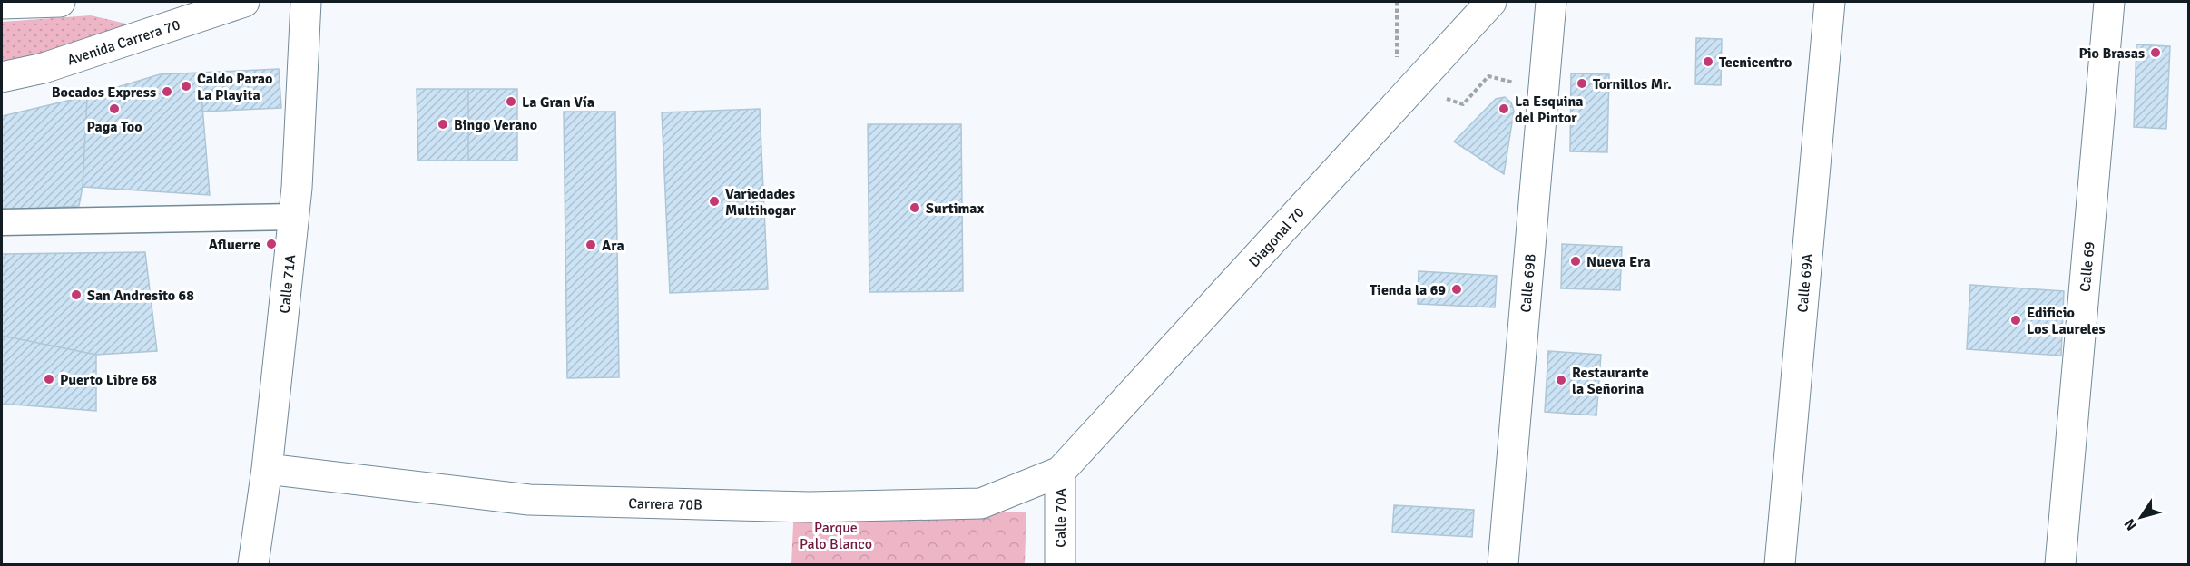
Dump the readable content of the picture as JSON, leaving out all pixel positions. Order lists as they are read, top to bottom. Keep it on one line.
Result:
{"streets":{"street":["Avenida Carrera 70","Diagonal 70","Calle 69","Calle 69B","Calle 69A","Calle 71A","Carrera 70B","Calle 70A"]},"crossings":[["Diagonal 70","Carrera 70B"],["Diagonal 70","Calle 70A"],["Calle 71A","Carrera 70B"],["Carrera 70B","Calle 70A"]],"parks":["Parque Palo Blanco"],"places":["Pio Brasas","Tecnicentro","Tornillos Mr.","Caldo Parao La Playita","Bocados Express","La Gran Vía","Paga Too","La Esquina del Pintor","Bingo Verano","Variedades Multihogar","Surtimax","Afluerre","Ara","Nueva Era","Tienda la 69","San Andresito 68","Edificio Los Laureles","Puerto Libre 68","Restaurante la Señorina"],"north":"bottom left"}
